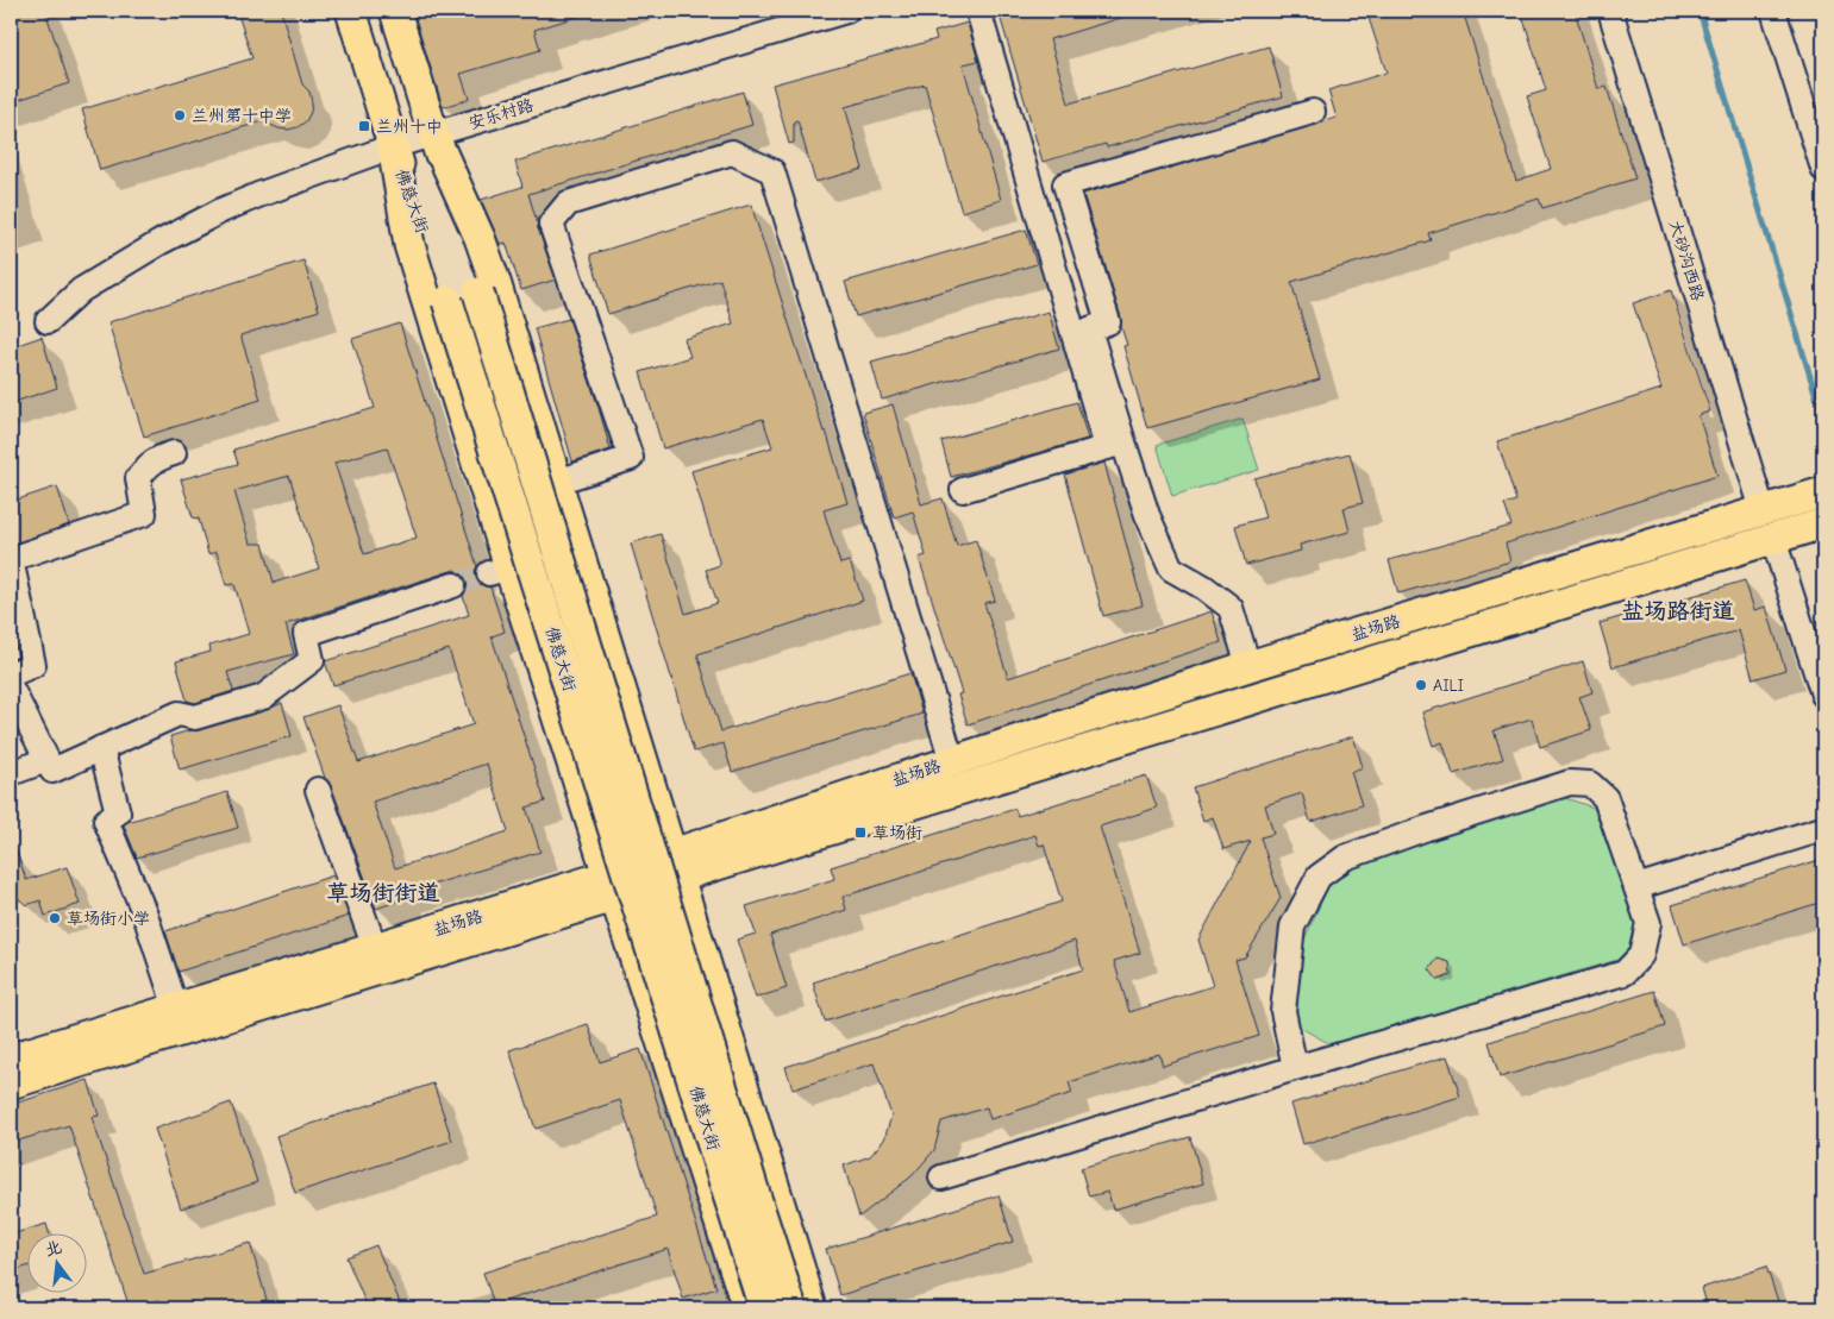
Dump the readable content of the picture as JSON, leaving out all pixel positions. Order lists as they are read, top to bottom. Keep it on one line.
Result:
{"streets":{"main road":["佛慈大街","盐场路"],"street":["安乐村路","大砂沟西路"]},"crossings":[["安乐村路","佛慈大街"],["大砂沟西路","盐场路"]],"districts":["盐场路街道","草场街街道"],"places":{"other":["兰州第十中学","AILI","草场街小学"],"transit":["兰州十中","草场街"]},"north":"top"}
